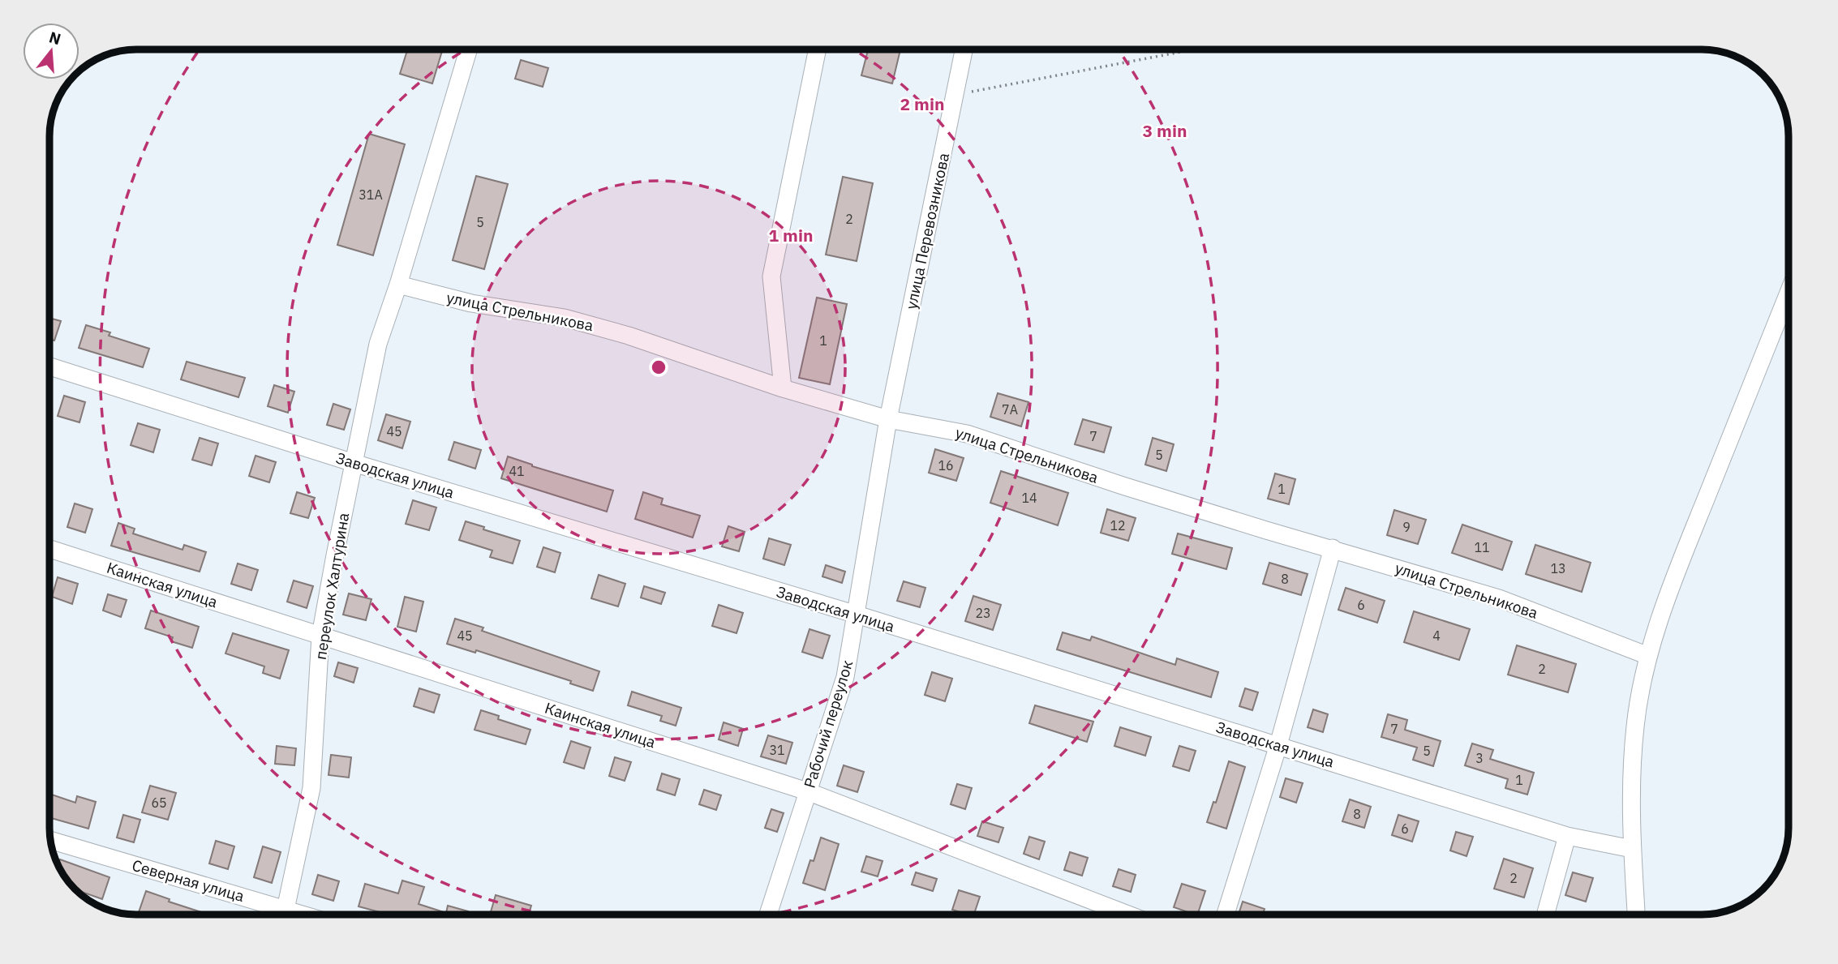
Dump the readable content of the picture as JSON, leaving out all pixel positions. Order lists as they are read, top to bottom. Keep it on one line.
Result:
{"streets":{"street":["улица Перевозникова","улица Стрельникова","Заводская улица","Каинская улица","переулок Халтурина","Рабочий переулок","Северная улица"]},"crossings":[["улица Перевозникова","улица Стрельникова"],["улица Перевозникова","Рабочий переулок"],["улица Стрельникова","переулок Халтурина"],["улица Стрельникова","Рабочий переулок"],["Заводская улица","переулок Халтурина"],["Заводская улица","Рабочий переулок"],["Каинская улица","переулок Халтурина"],["Каинская улица","Рабочий переулок"]],"house_numbers":["31А","2","5","1","7А","45","7","5","16","41","1","14","12","9","11","13","8","6","23","45","4","2","7","31","5","3","1","65","8","6","2"],"north":"top","rings":["2 min","3 min","1 min"]}
